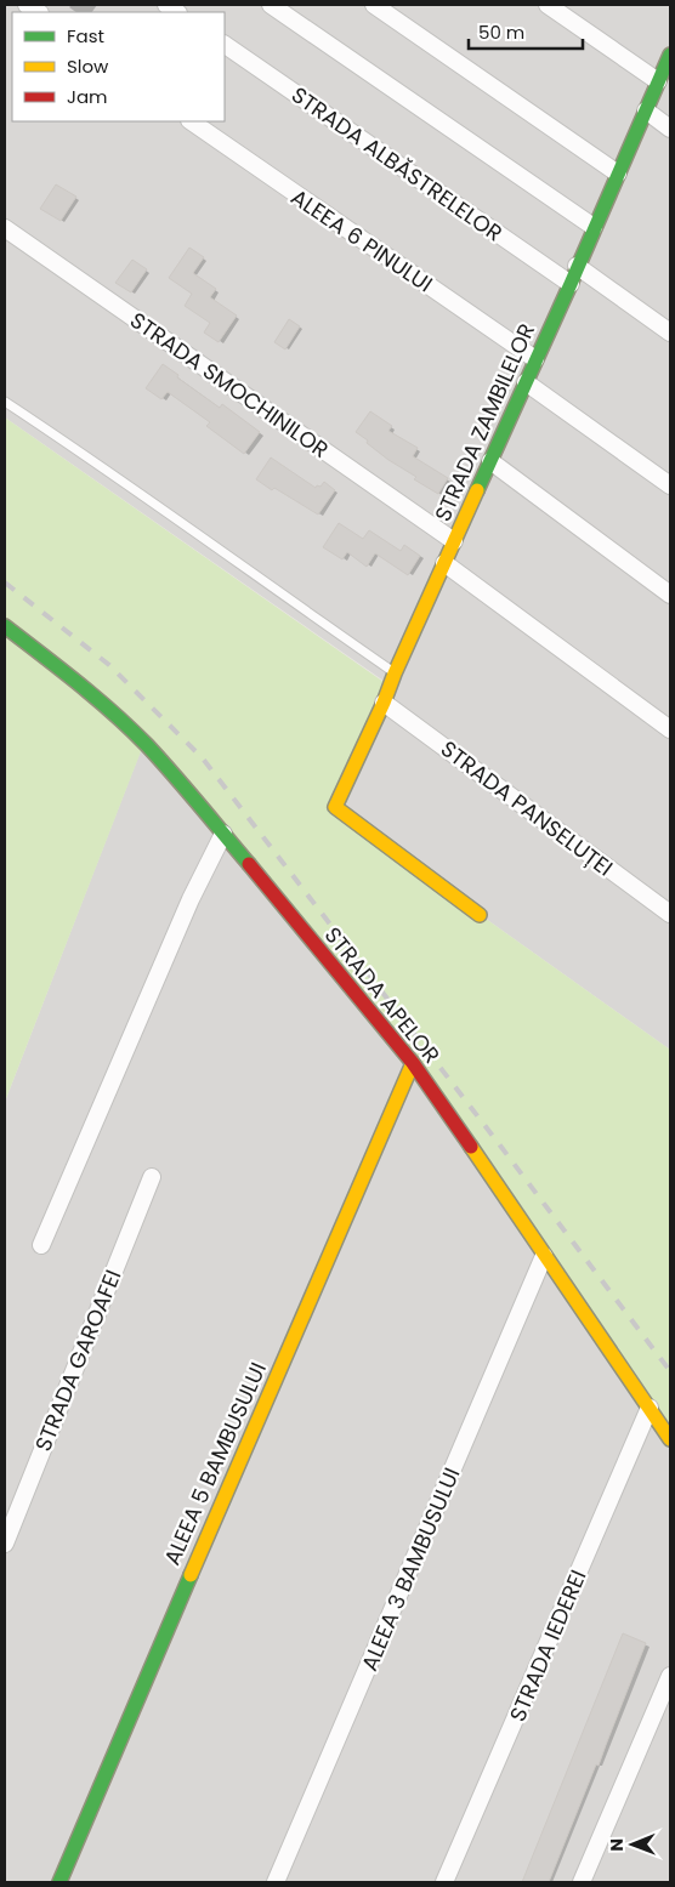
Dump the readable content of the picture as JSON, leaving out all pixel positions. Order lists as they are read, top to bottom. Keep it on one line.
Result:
{"streets":{"street":["STRADA ALBĂSTRELELOR","ALEEA 6 PINULUI","STRADA SMOCHINILOR","STRADA ZAMBILELOR","STRADA PANSELUȚEI","STRADA APELOR","STRADA GAROAFEI","ALEEA 5 BAMBUSULUI","ALEEA 3 BAMBUSULUI","STRADA IEDEREI"]},"crossings":[["STRADA ALBĂSTRELELOR","STRADA ZAMBILELOR"],["ALEEA 6 PINULUI","STRADA ZAMBILELOR"],["STRADA SMOCHINILOR","STRADA ZAMBILELOR"],["STRADA ZAMBILELOR","STRADA PANSELUȚEI"],["STRADA APELOR","ALEEA 5 BAMBUSULUI"],["STRADA APELOR","ALEEA 3 BAMBUSULUI"],["STRADA APELOR","STRADA IEDEREI"]],"legend":["Fast","Slow","Jam"],"scale_bar":"50 m","north":"left"}
